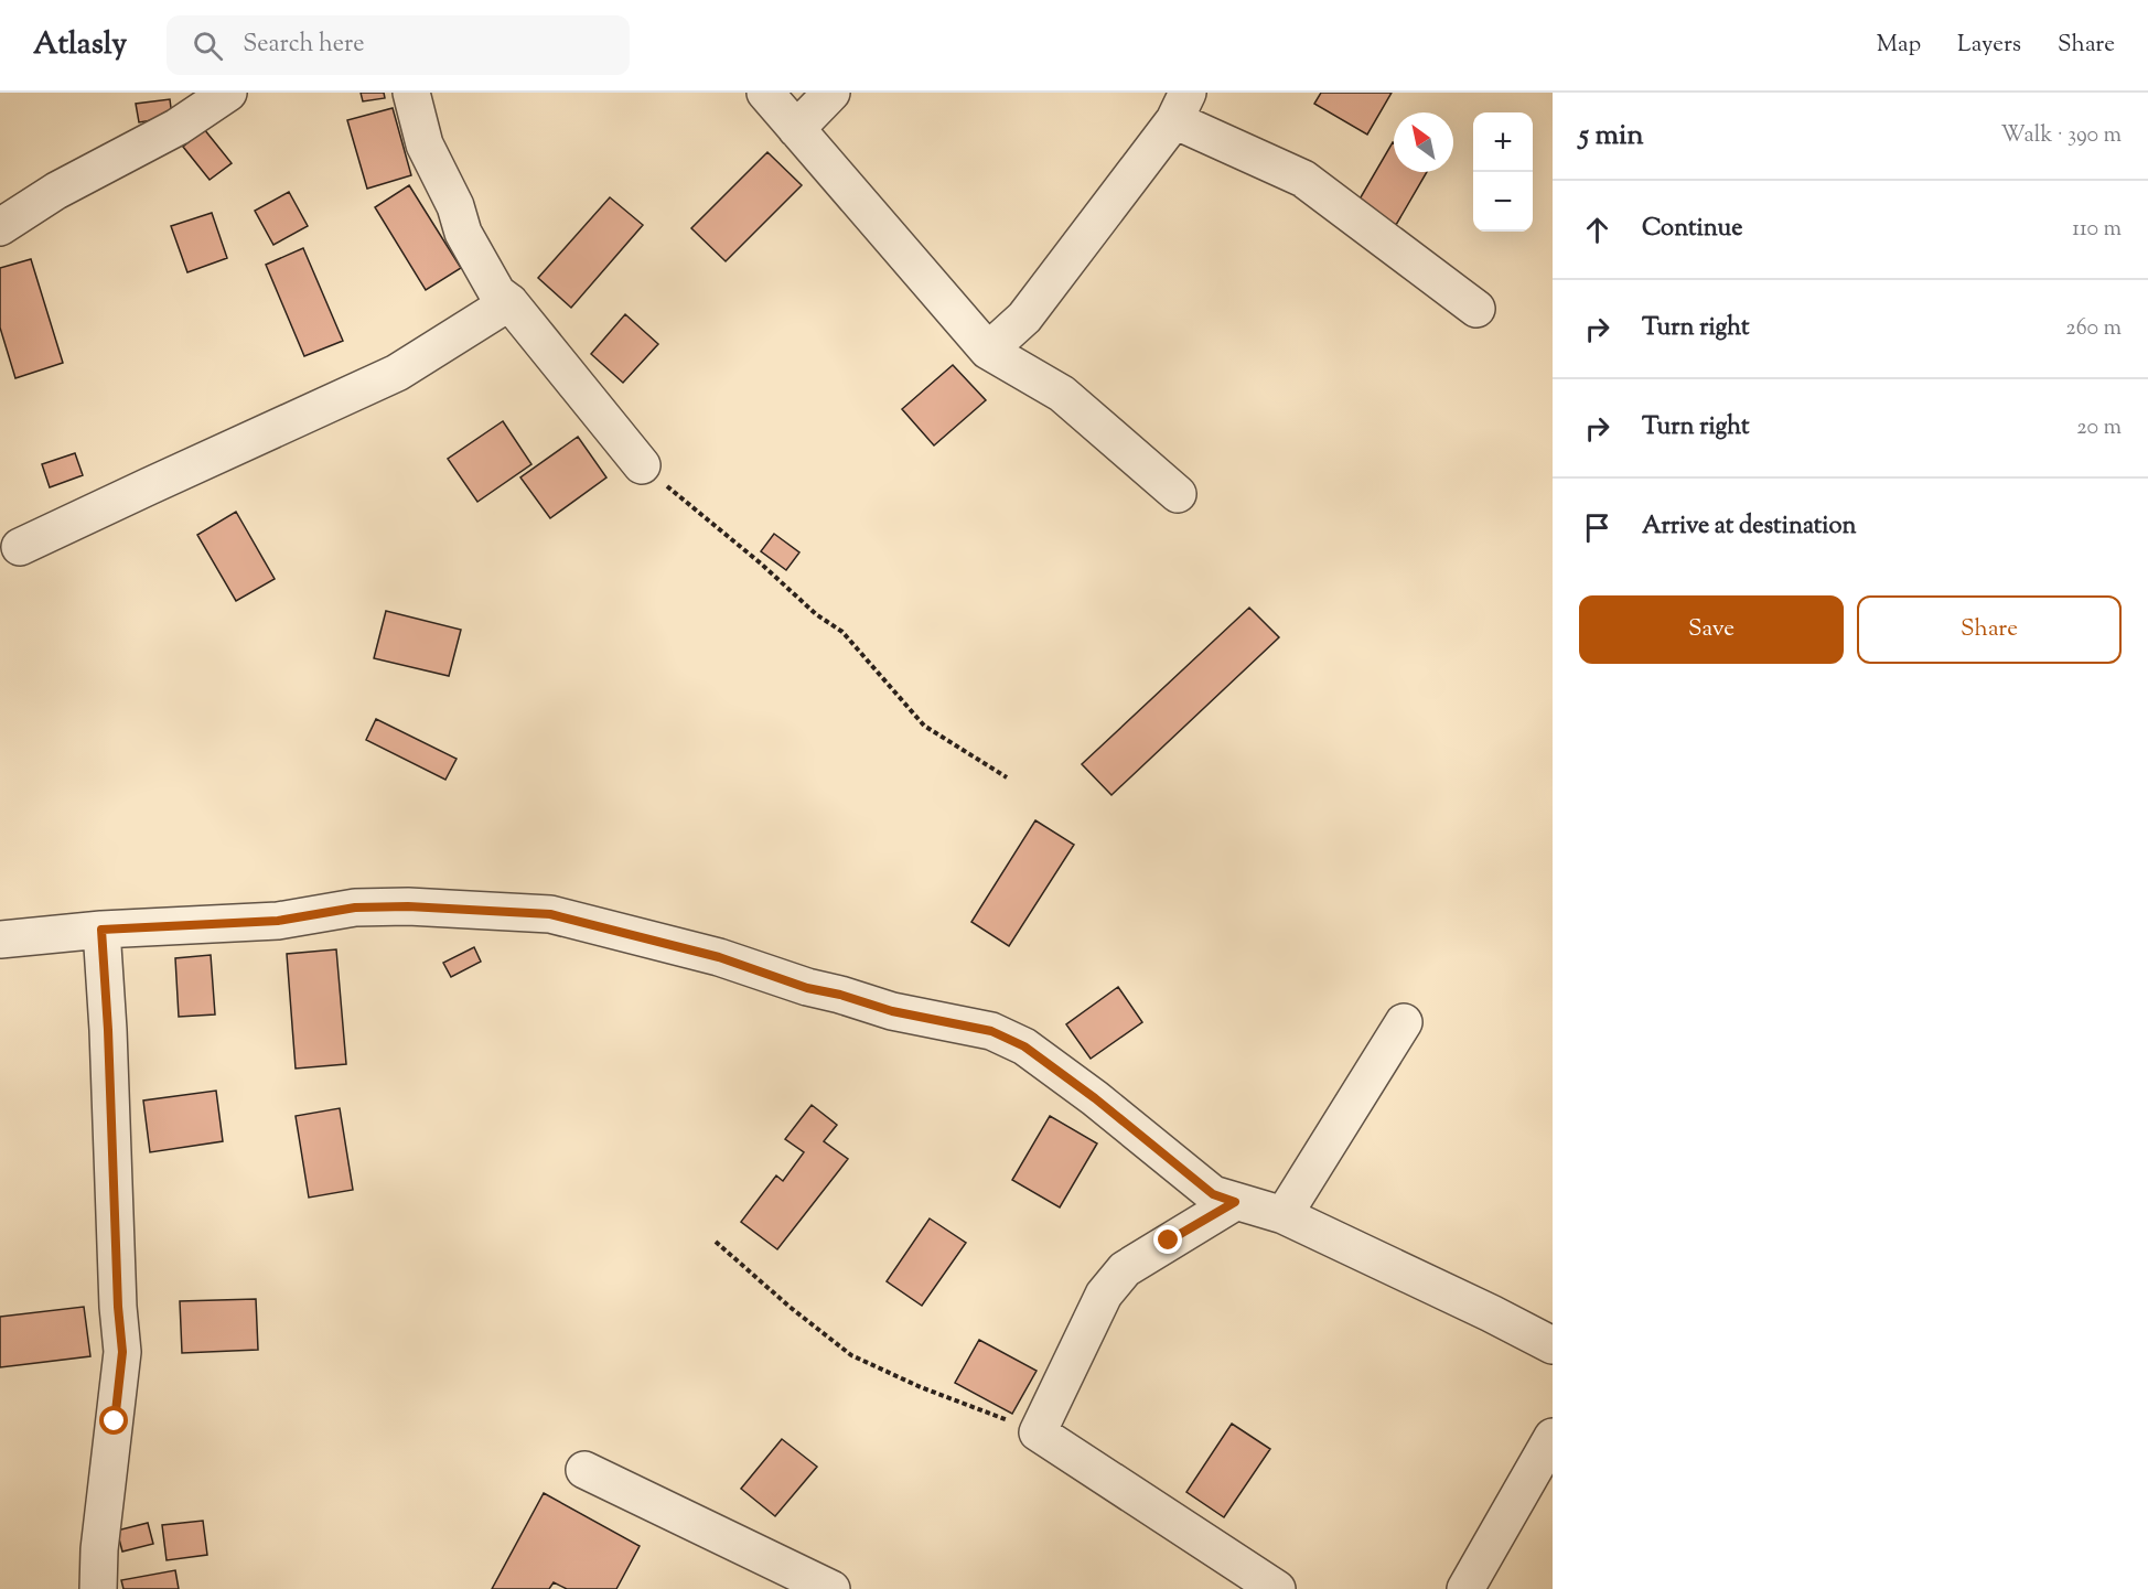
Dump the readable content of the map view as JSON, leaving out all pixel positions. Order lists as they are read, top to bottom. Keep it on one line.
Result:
{"north":"top left","page":{"header":"Atlasly","search":"Search here","nav":["Map","Layers","Share"],"heading":["5 min","Walk · 390 m"],"map_buttons":["+","−"],"list":[["Continue","110 m"],["Turn right","260 m"],["Turn right","20 m"],"Arrive at destination"],"buttons":["Save","Share"]}}
